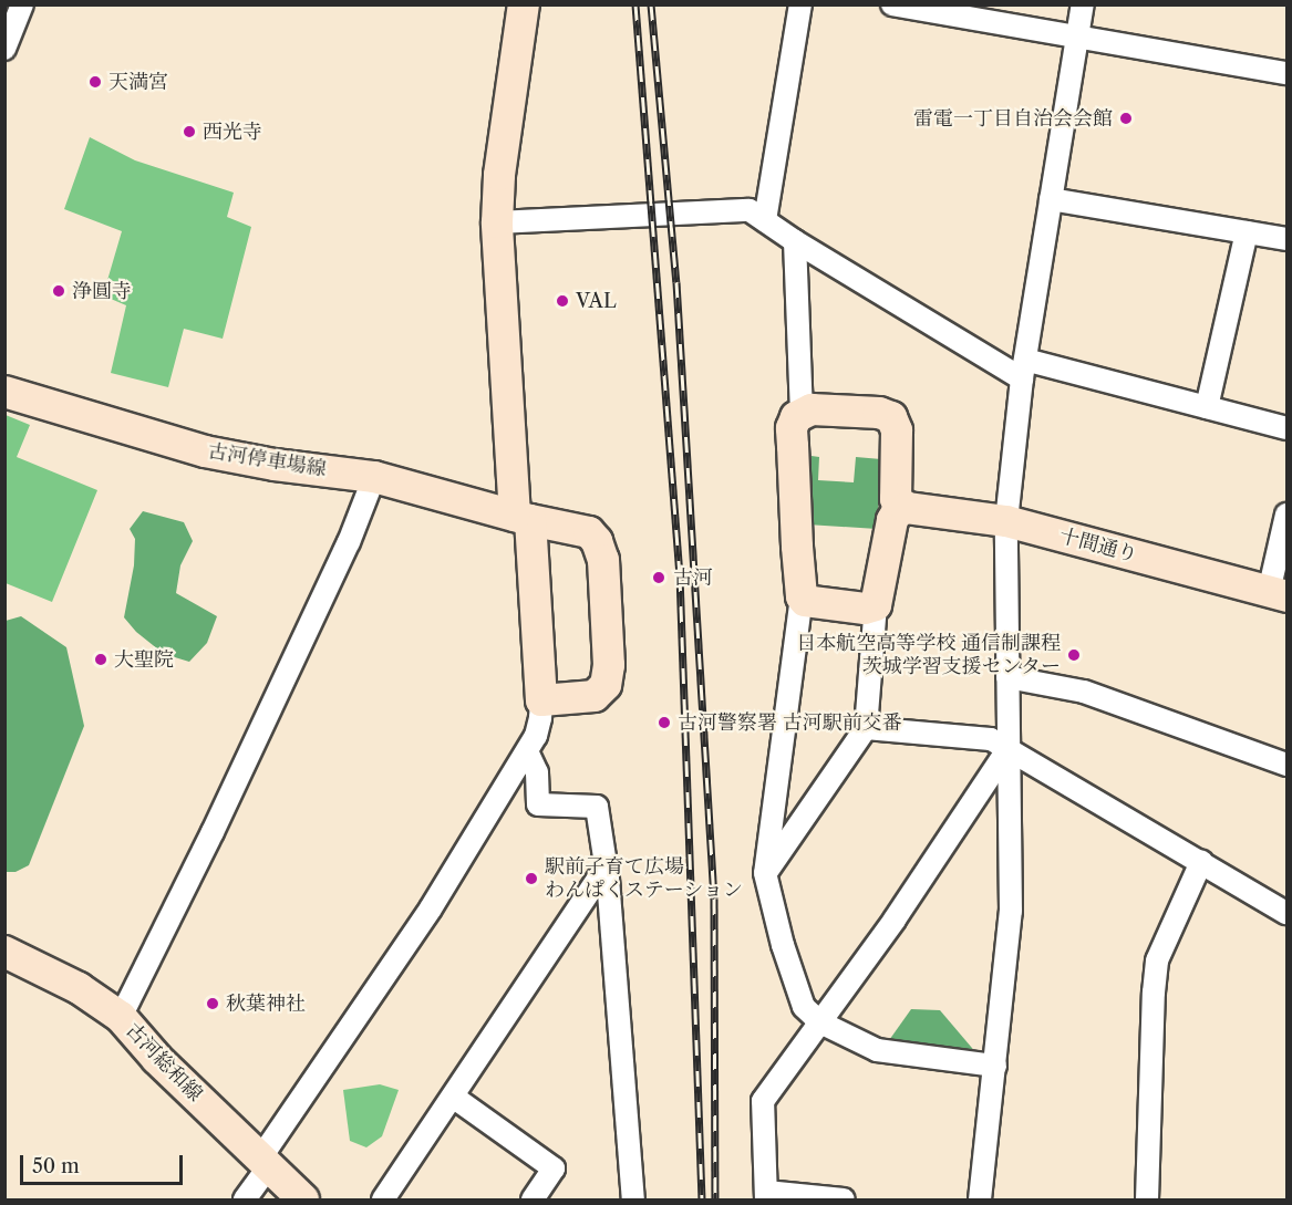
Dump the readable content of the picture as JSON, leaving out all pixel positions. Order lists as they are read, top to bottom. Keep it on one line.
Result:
{"streets":{"street":["古河停車場線","十間通り","古河総和線"]},"places":["天満宮","雷電一丁目自治会会館","西光寺","浄圓寺","VAL","古河","日本航空高等学校 通信制課程 茨城学習支援センター","大聖院","古河警察署 古河駅前交番","駅前子育て広場 わんぱくステーション","秋葉神社"],"scale_bar":"50 m"}
